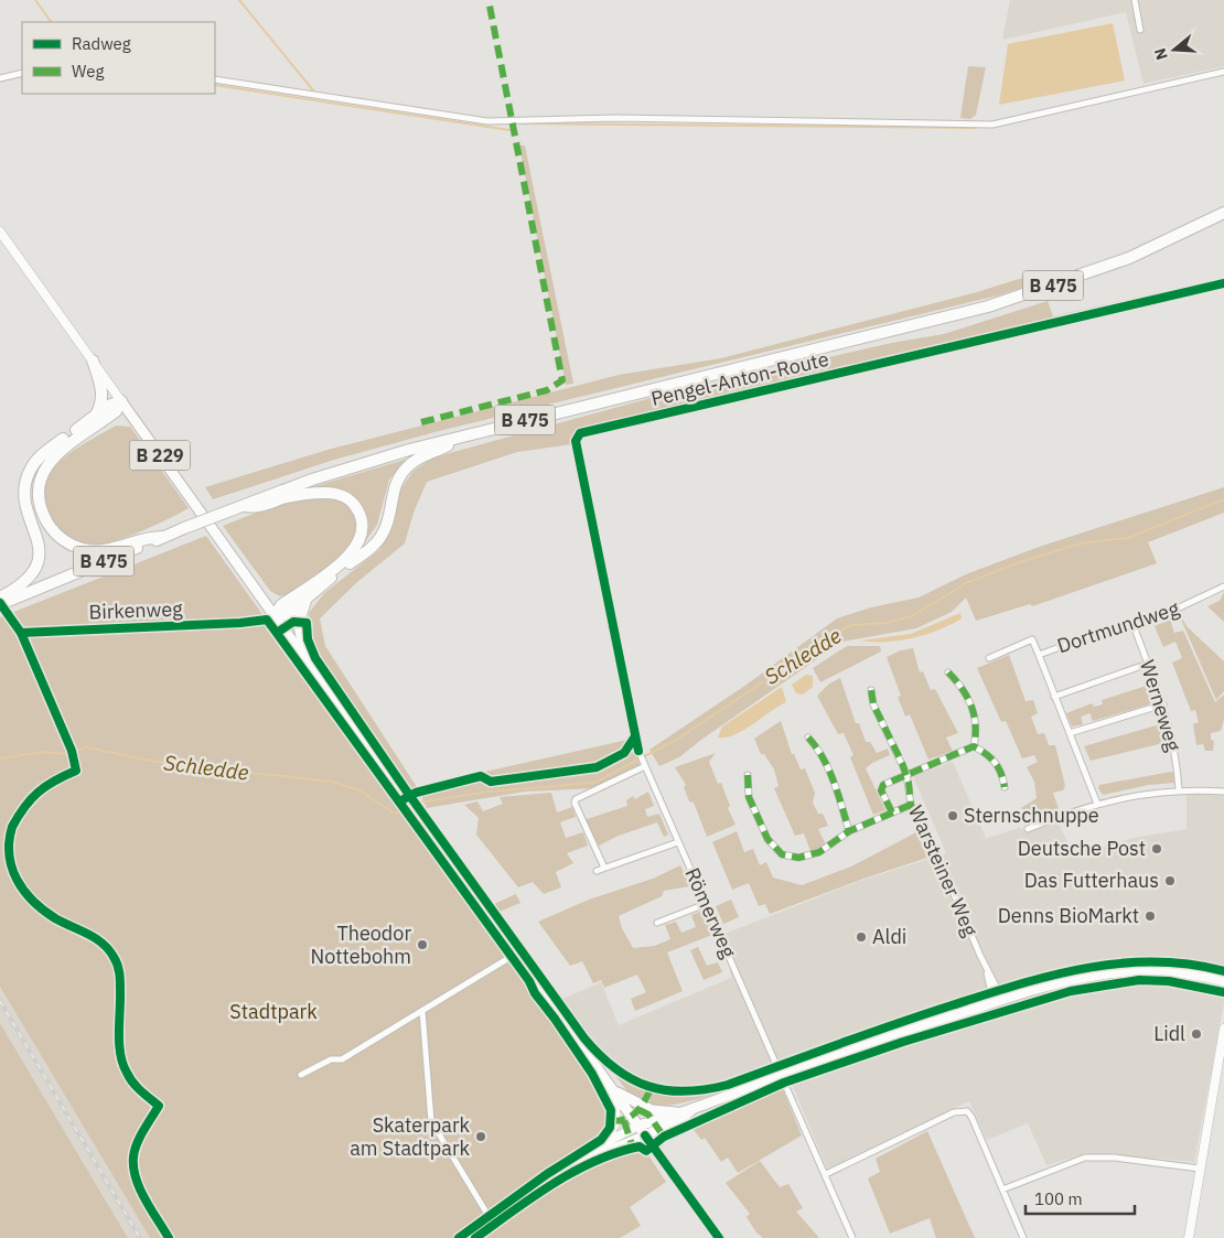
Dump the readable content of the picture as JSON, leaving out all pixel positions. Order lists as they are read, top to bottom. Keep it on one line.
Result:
{"streets":{"highway":["B 475"],"main road":["B 229"],"street":["Birkenweg","Dortmundweg","Werneweg","Warsteiner Weg","Römerweg"],"cycle path":["Pengel-Anton-Route"]},"crossings":[["B 229","Birkenweg"],["Dortmundweg","Werneweg"]],"water":["Schledde"],"parks":["Stadtpark"],"places":["Sternschnuppe","Deutsche Post","Das Futterhaus","Denns BioMarkt","Aldi","Theodor Nottebohm","Lidl","Skaterpark am Stadtpark"],"legend":["Radweg","Weg"],"scale_bar":"100 m","north":"left"}
